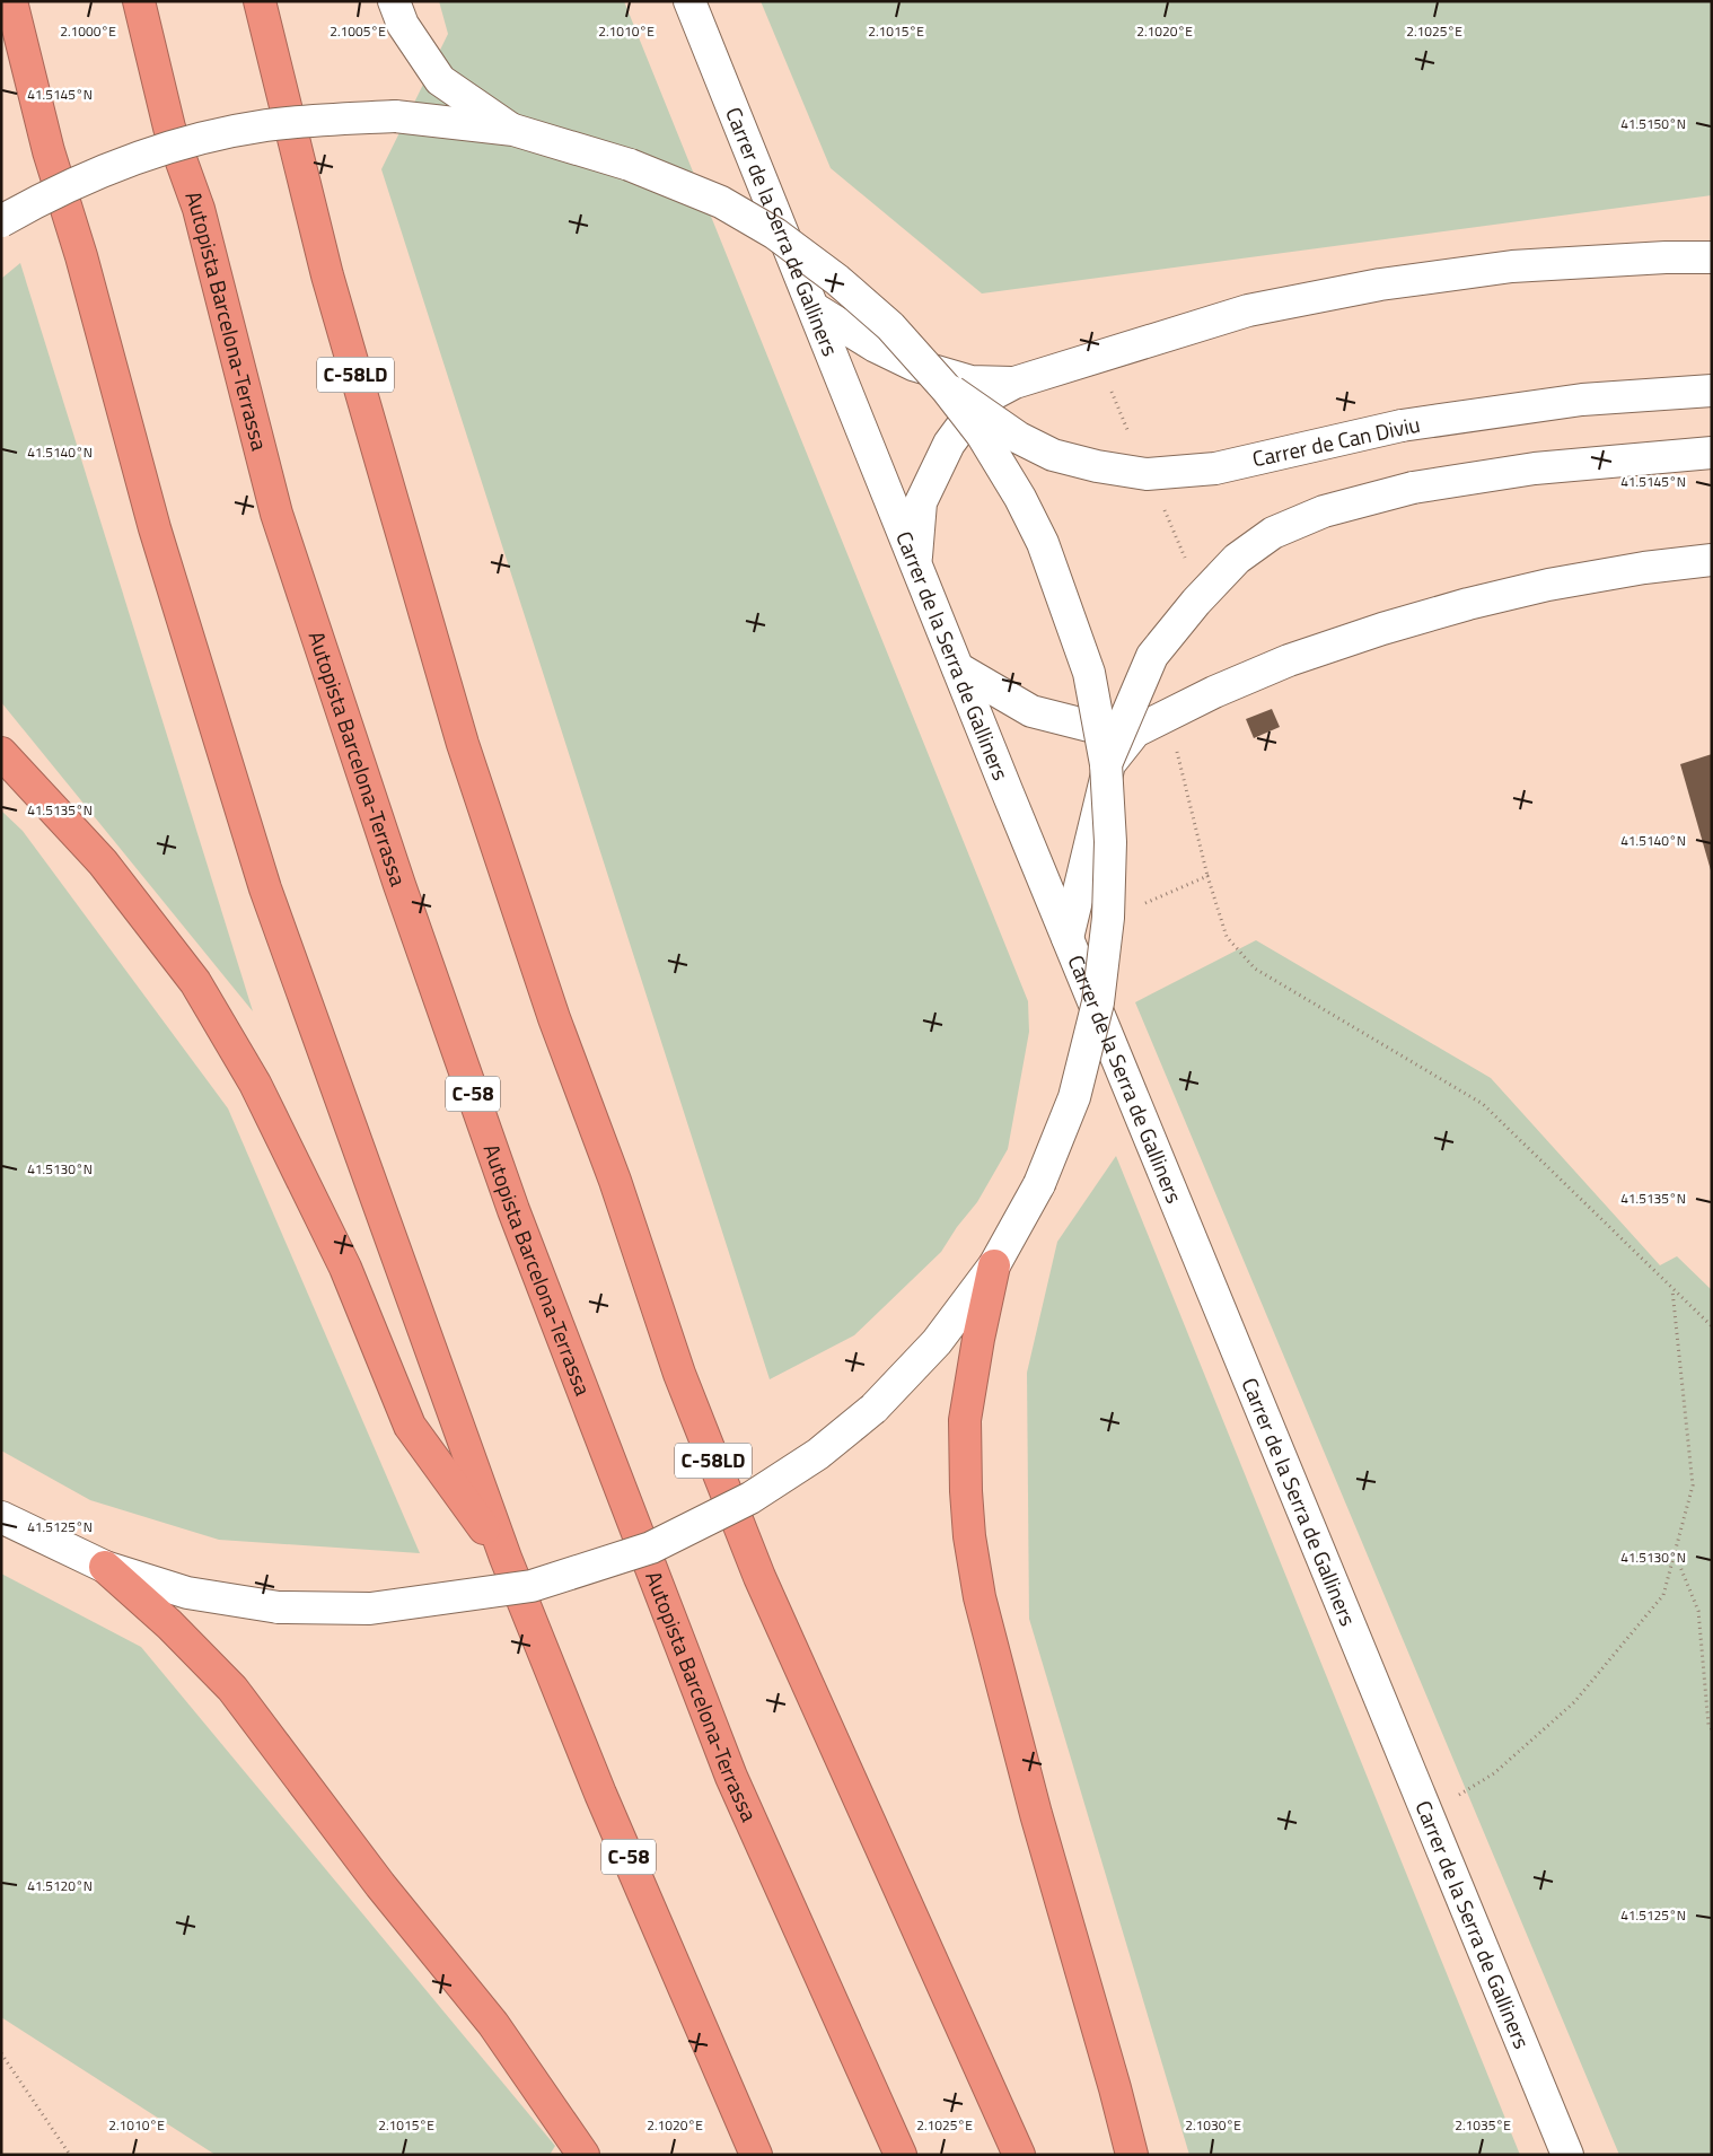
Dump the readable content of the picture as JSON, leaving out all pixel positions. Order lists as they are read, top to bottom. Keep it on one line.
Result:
{"streets":{"highway":["Autopista Barcelona-Terrassa","C-58LD","C-58"],"street":["Carrer de la Serra de Galliners","Carrer de Can Diviu"]},"coordinates":["2.1000°E","2.1005°E","2.1010°E","2.1015°E","2.1020°E","2.1025°E","41.5145°N","41.5150°N","41.5140°N","41.5135°N","41.5130°N","41.5125°N","41.5120°N","2.1030°E","2.1035°E"]}
